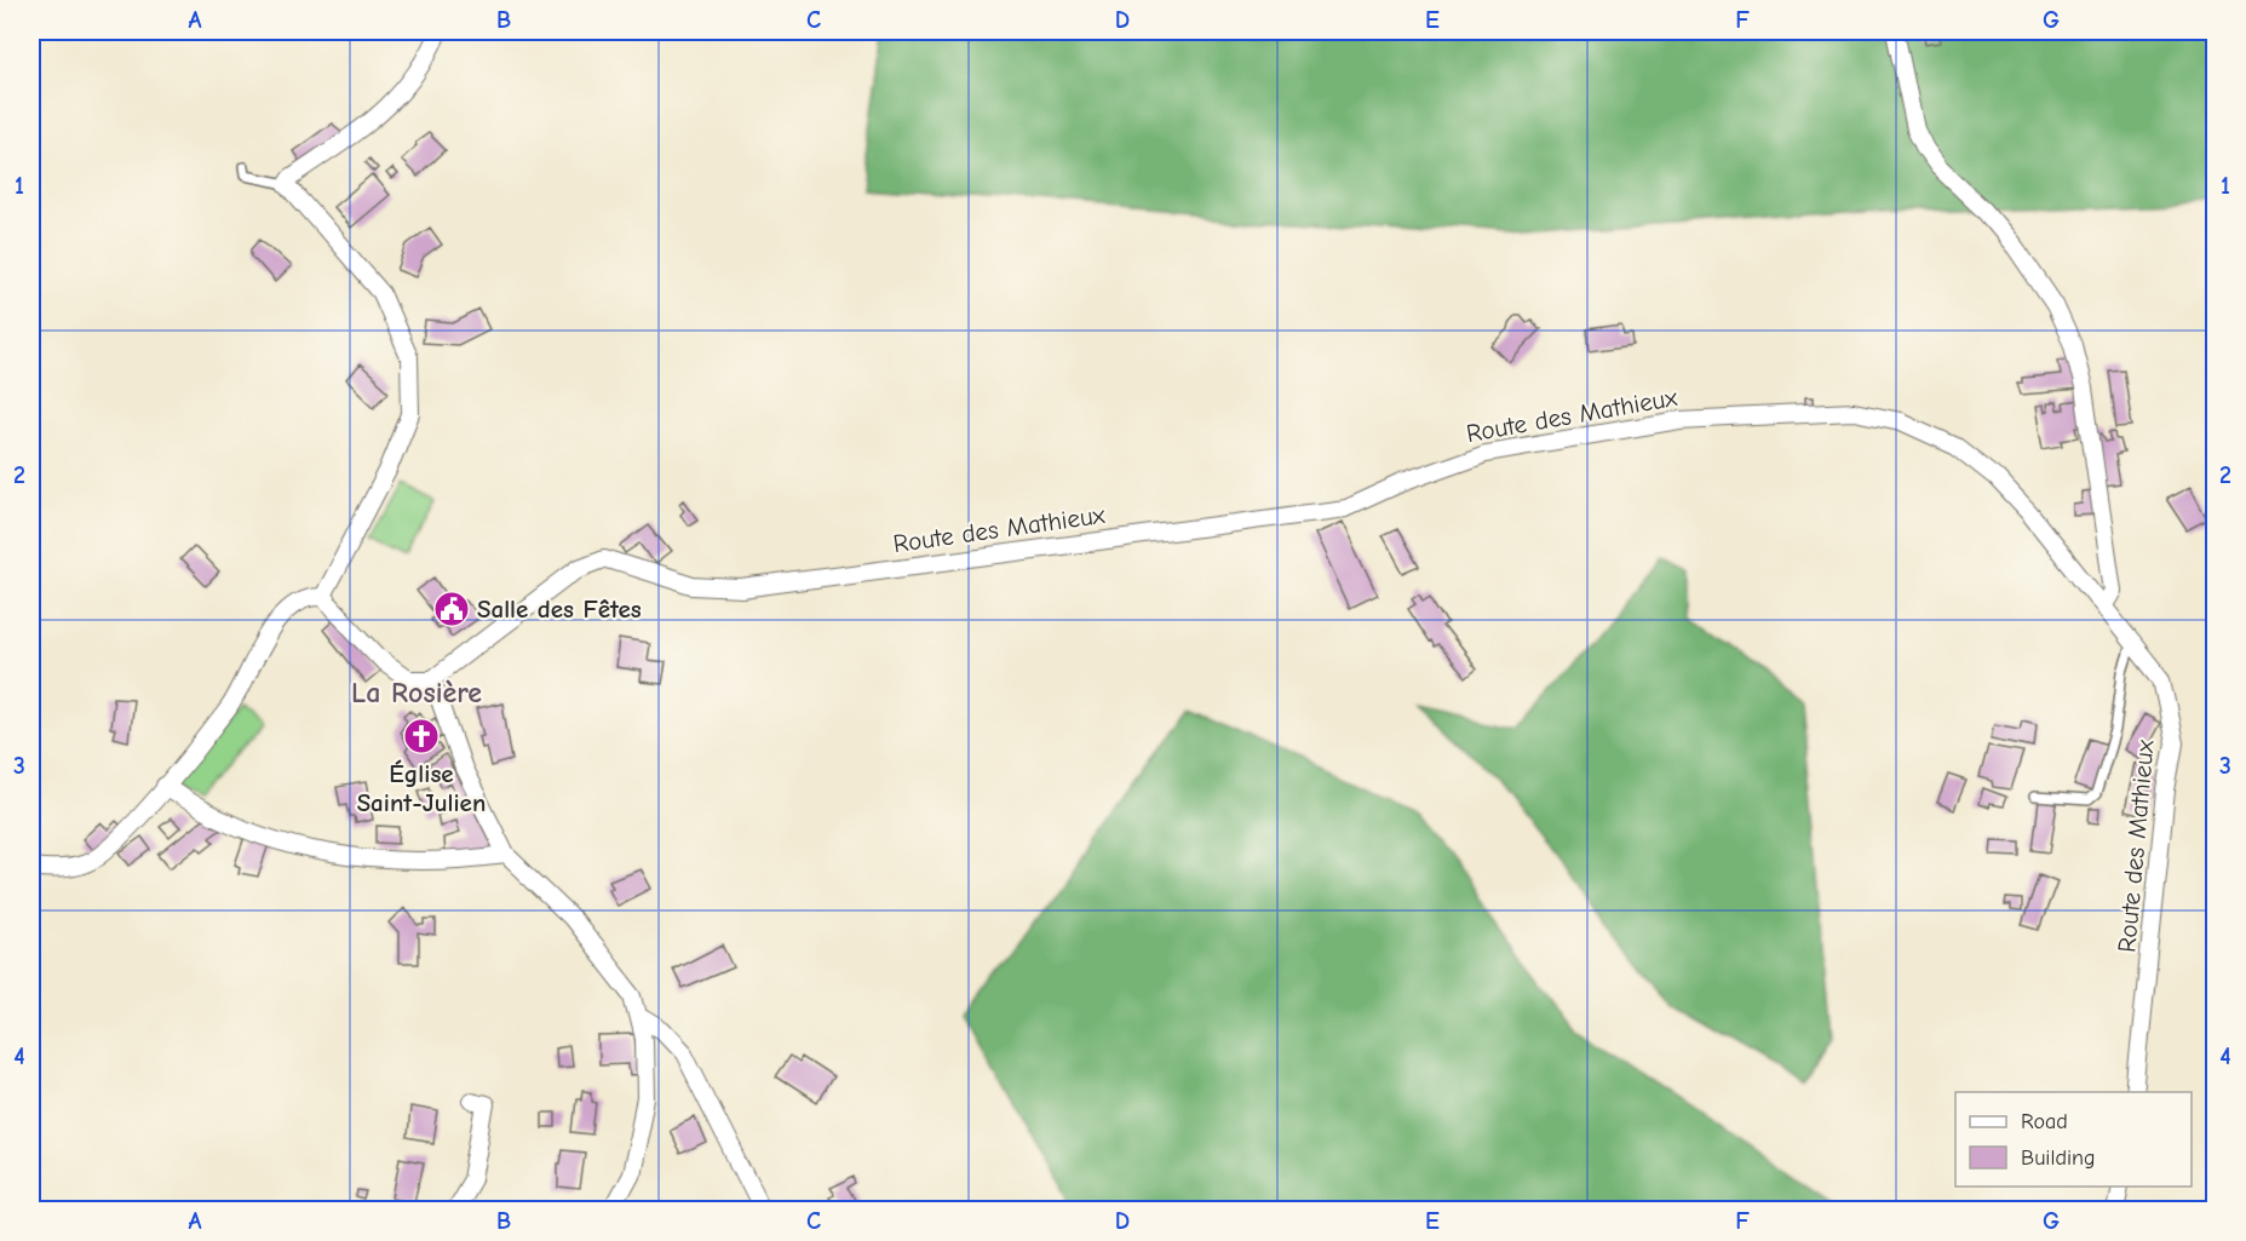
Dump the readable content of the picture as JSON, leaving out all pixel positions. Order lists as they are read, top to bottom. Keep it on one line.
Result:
{"streets":{"street":["Route des Mathieux"]},"districts":["La Rosière"],"places":{"public building":["Salle des Fêtes"],"church":["Église Saint-Julien"]},"legend":["Road","Building"],"grid":{"columns":["A","B","C","D","E","F","G"],"rows":["1","2","3","4"]}}
